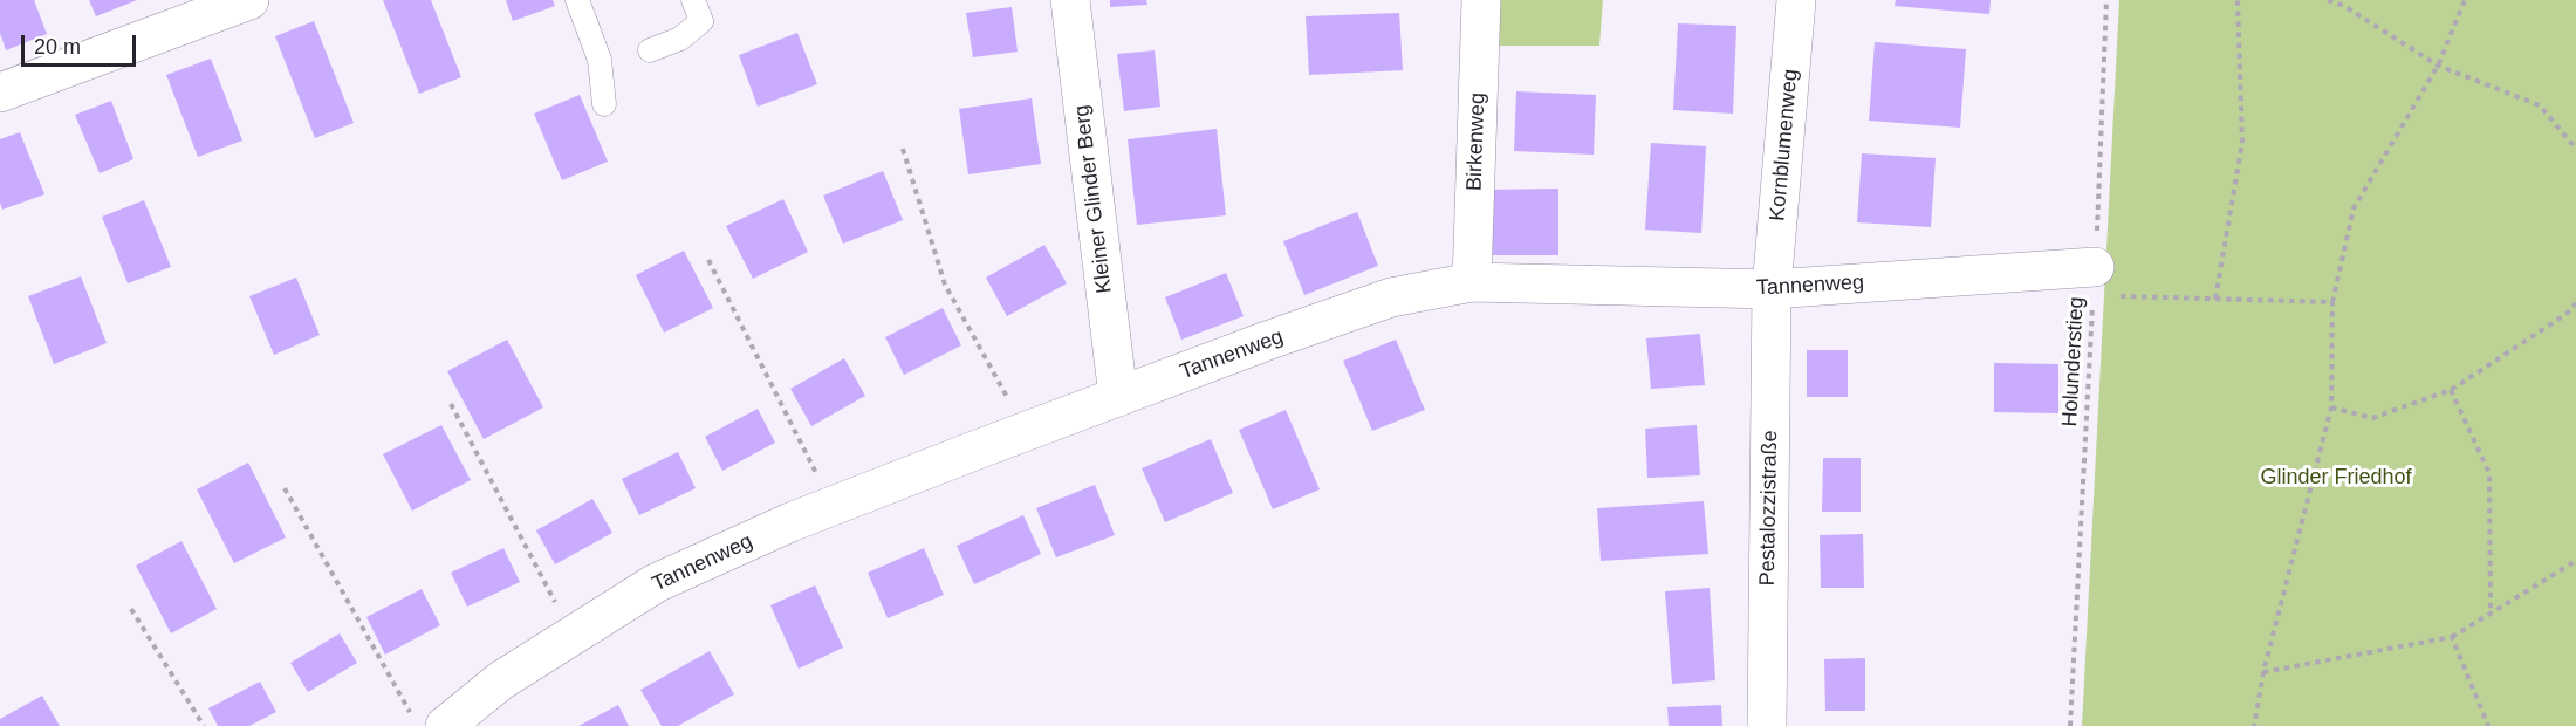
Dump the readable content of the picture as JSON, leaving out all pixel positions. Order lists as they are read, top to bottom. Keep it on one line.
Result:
{"streets":{"street":["Birkenweg","Kornblumenweg","Kleiner Glinder Berg","Tannenweg","Pestalozzistraße"],"path":["Holunderstieg"]},"crossings":[["Birkenweg","Tannenweg"],["Kornblumenweg","Tannenweg"],["Kornblumenweg","Pestalozzistraße"],["Kleiner Glinder Berg","Tannenweg"],["Tannenweg","Holunderstieg"],["Tannenweg","Pestalozzistraße"]],"parks":["Glinder Friedhof"],"scale_bar":"20 m"}
